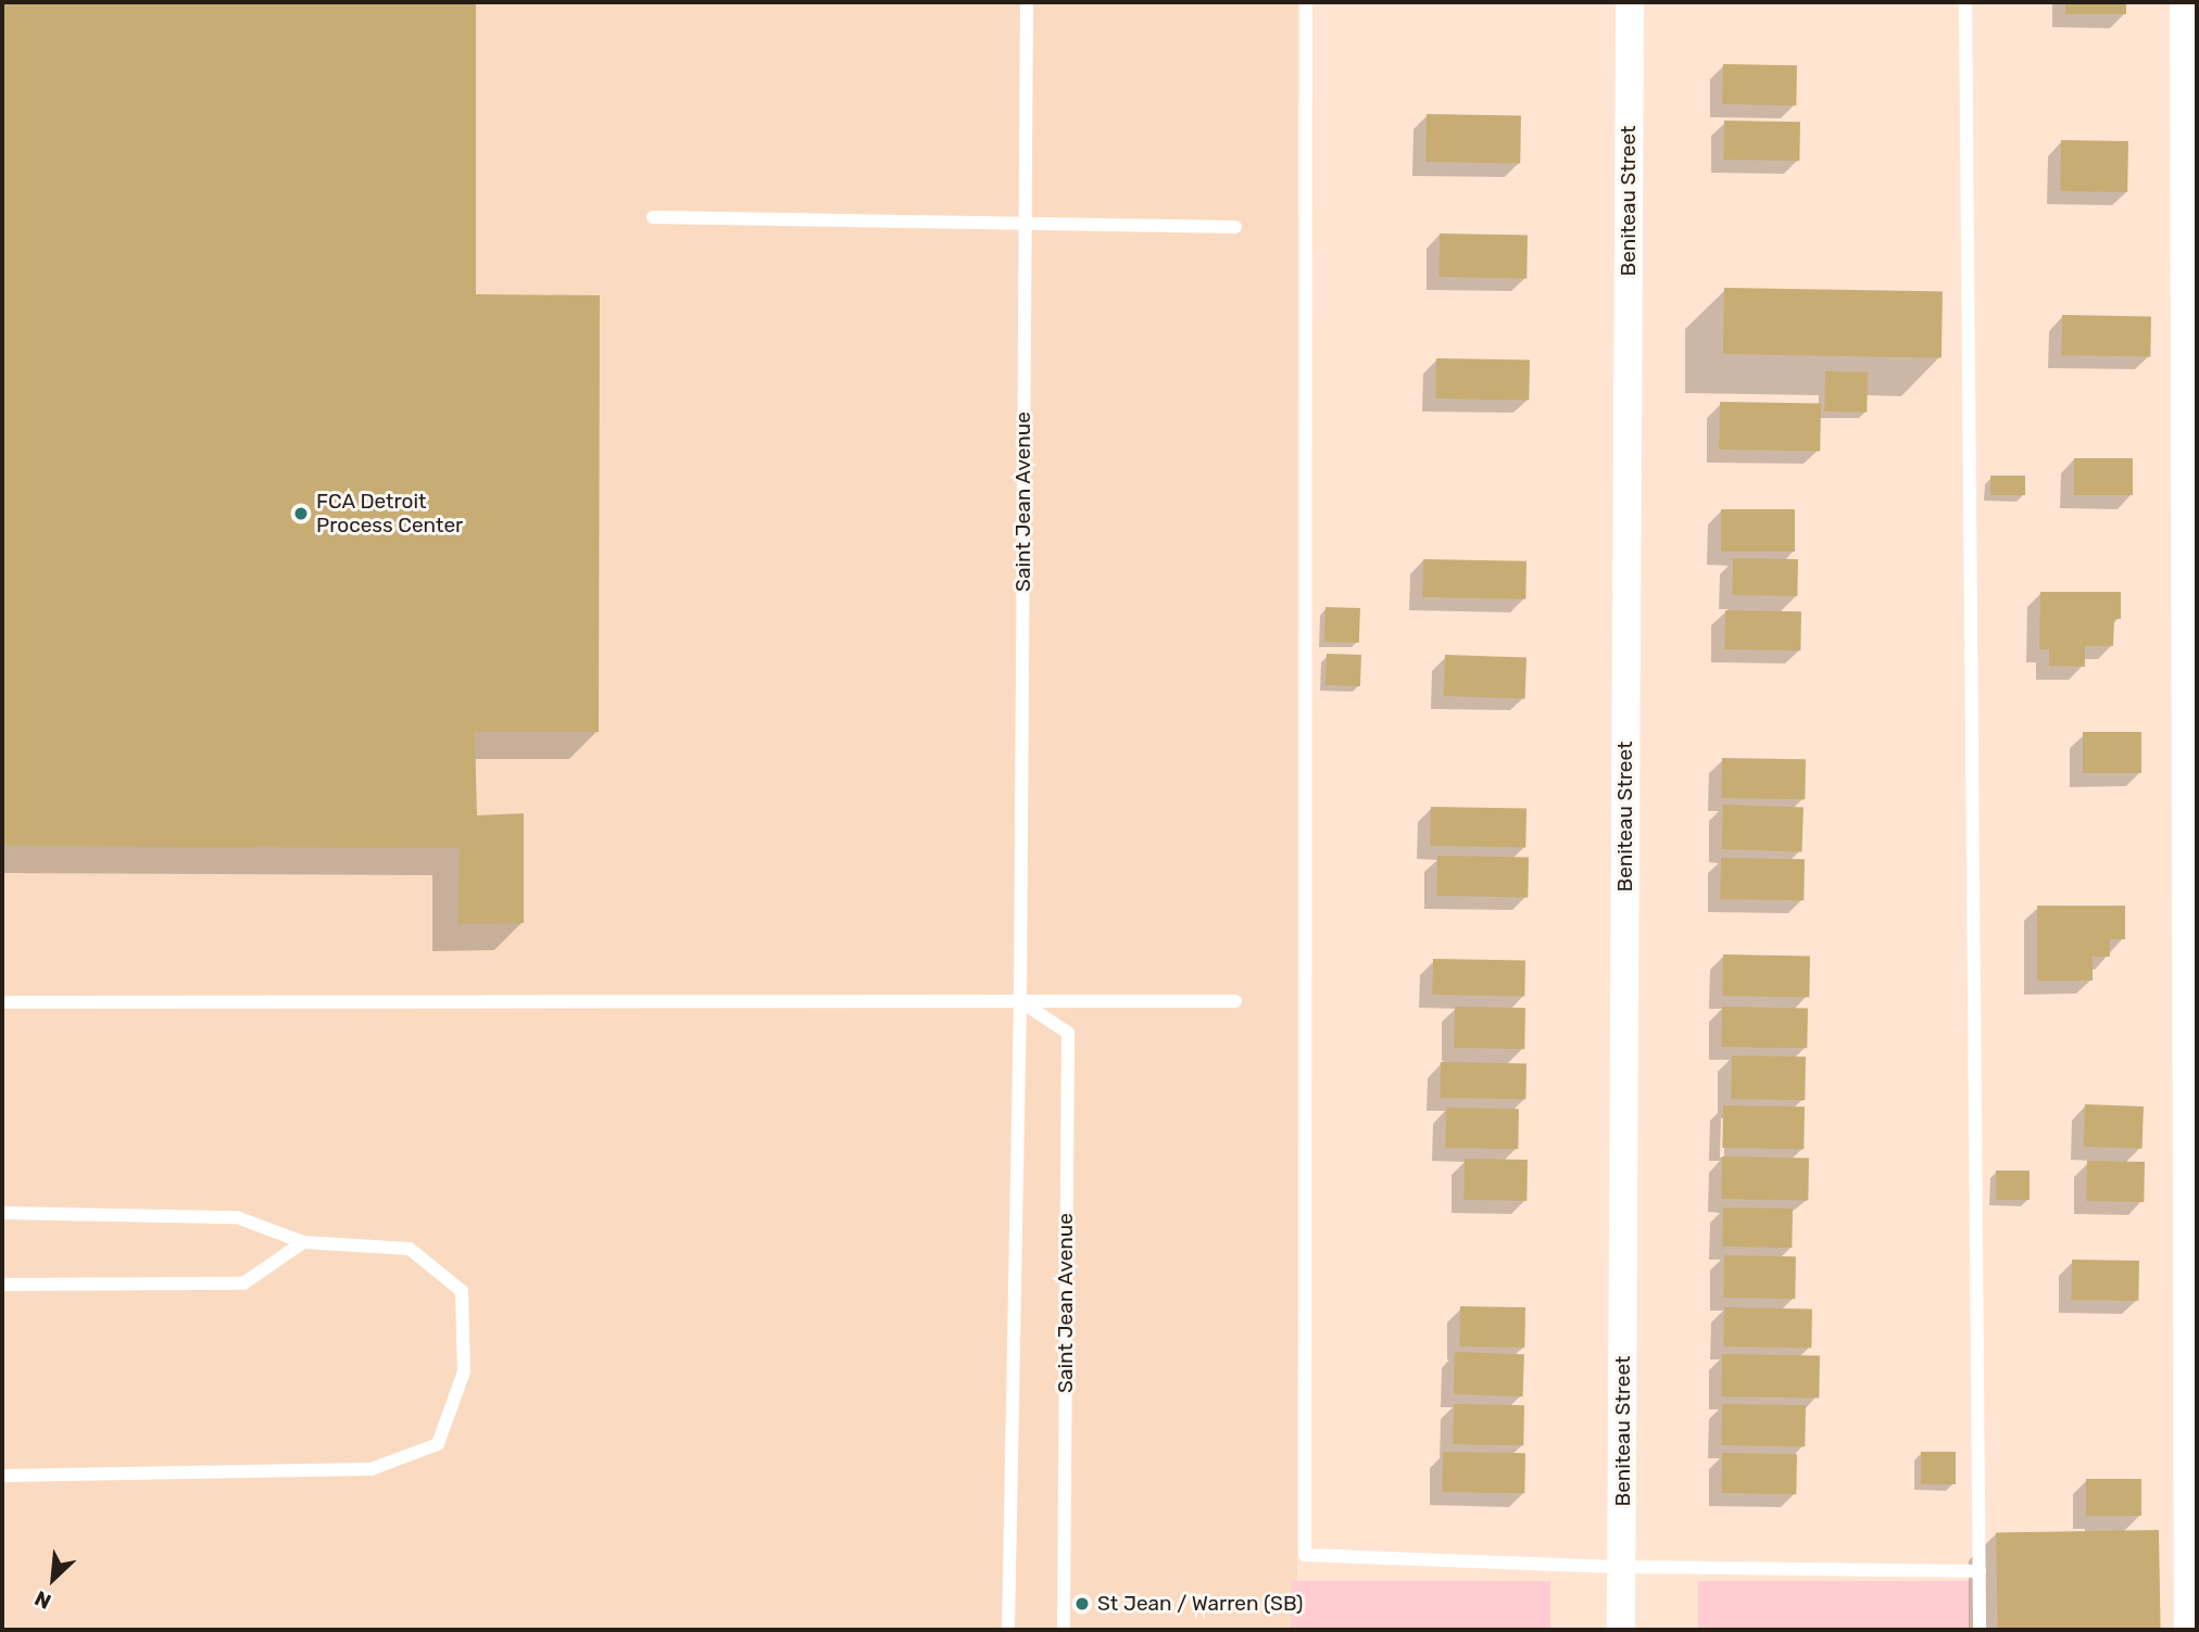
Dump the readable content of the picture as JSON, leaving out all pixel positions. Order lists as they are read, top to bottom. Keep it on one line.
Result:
{"streets":{"street":["Beniteau Street"],"lane":["Saint Jean Avenue"]},"places":["FCA Detroit Process Center","St Jean / Warren (SB)"],"north":"bottom left"}
